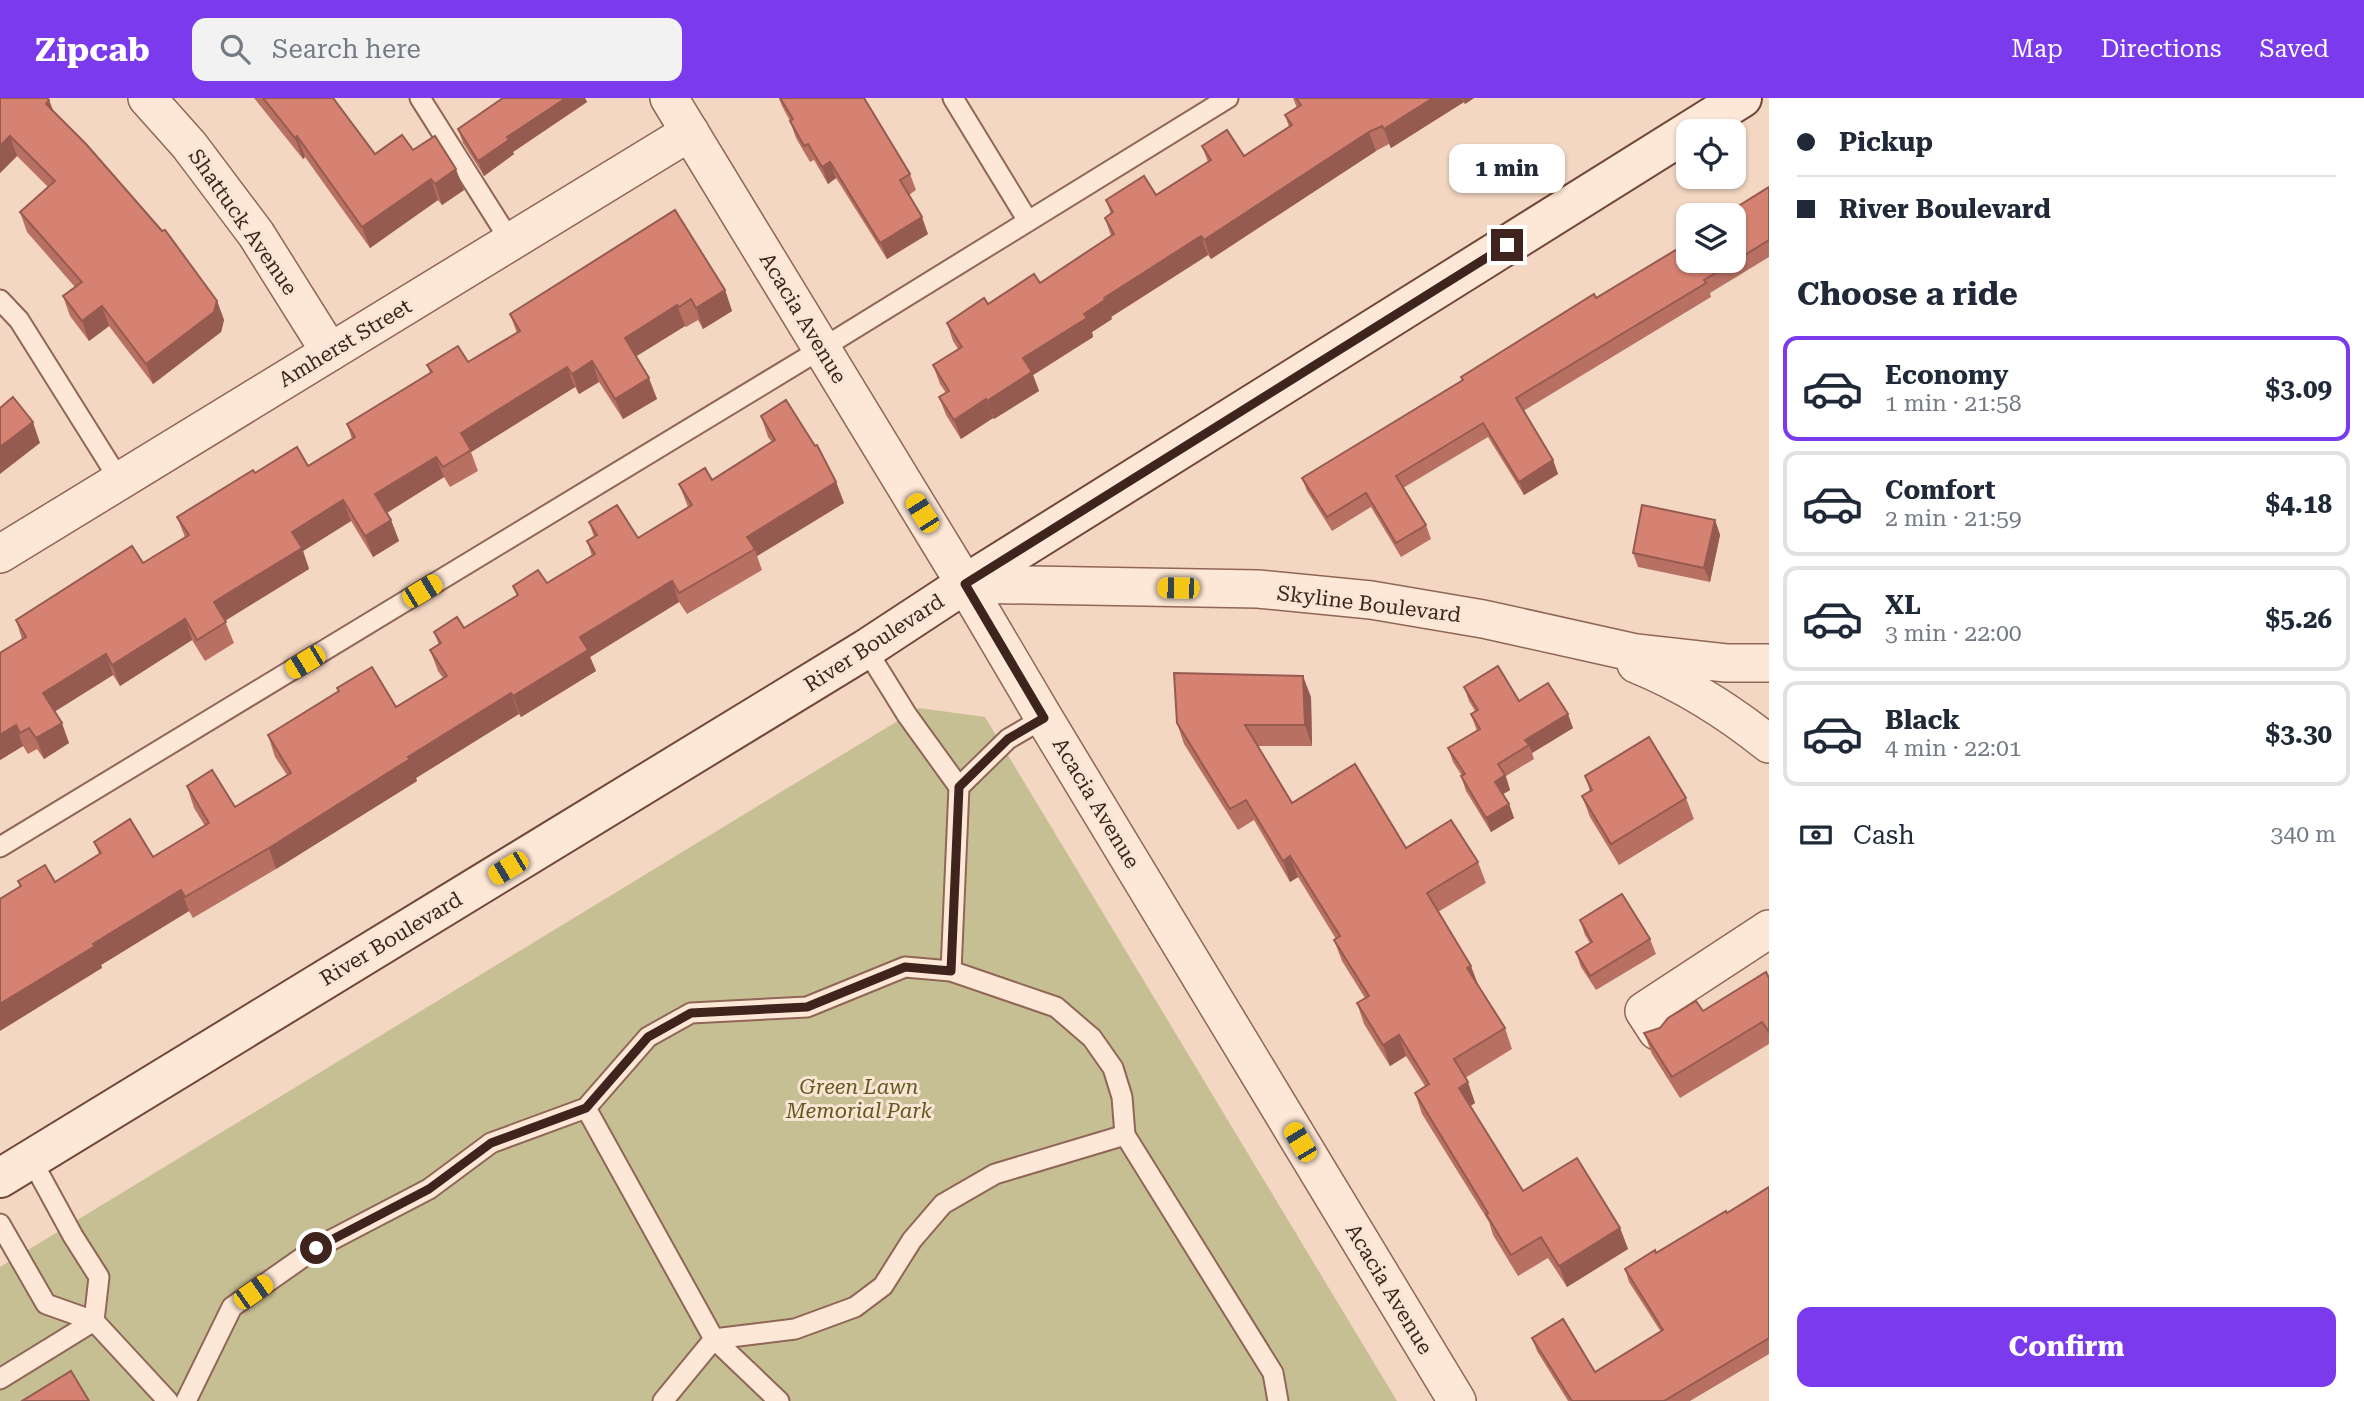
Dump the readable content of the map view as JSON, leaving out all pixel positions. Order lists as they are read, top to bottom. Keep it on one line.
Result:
{"streets":{"main road":["River Boulevard"],"street":["Shattuck Avenue","Acacia Avenue","Amherst Street","Skyline Boulevard"]},"crossings":[["Shattuck Avenue","Amherst Street"],["Acacia Avenue","Amherst Street"],["Acacia Avenue","Skyline Boulevard"],["Acacia Avenue","River Boulevard"],["Skyline Boulevard","River Boulevard"]],"parks":["Green Lawn Memorial Park"],"page":{"header":"Zipcab","search":"Search here","nav":["Map","Directions","Saved"],"banner":["Pickup","River Boulevard"],"bubble":"1 min","heading":"Choose a ride","list":[{"name":"Economy","note":"1 min · 21:58","value":"$3.09"},{"name":"Comfort","note":"2 min · 21:59","value":"$4.18"},{"name":"XL","note":"3 min · 22:00","value":"$5.26"},{"name":"Black","note":"4 min · 22:01","value":"$3.30"}],"pay":["Cash","340 m"],"buttons":"Confirm"}}
